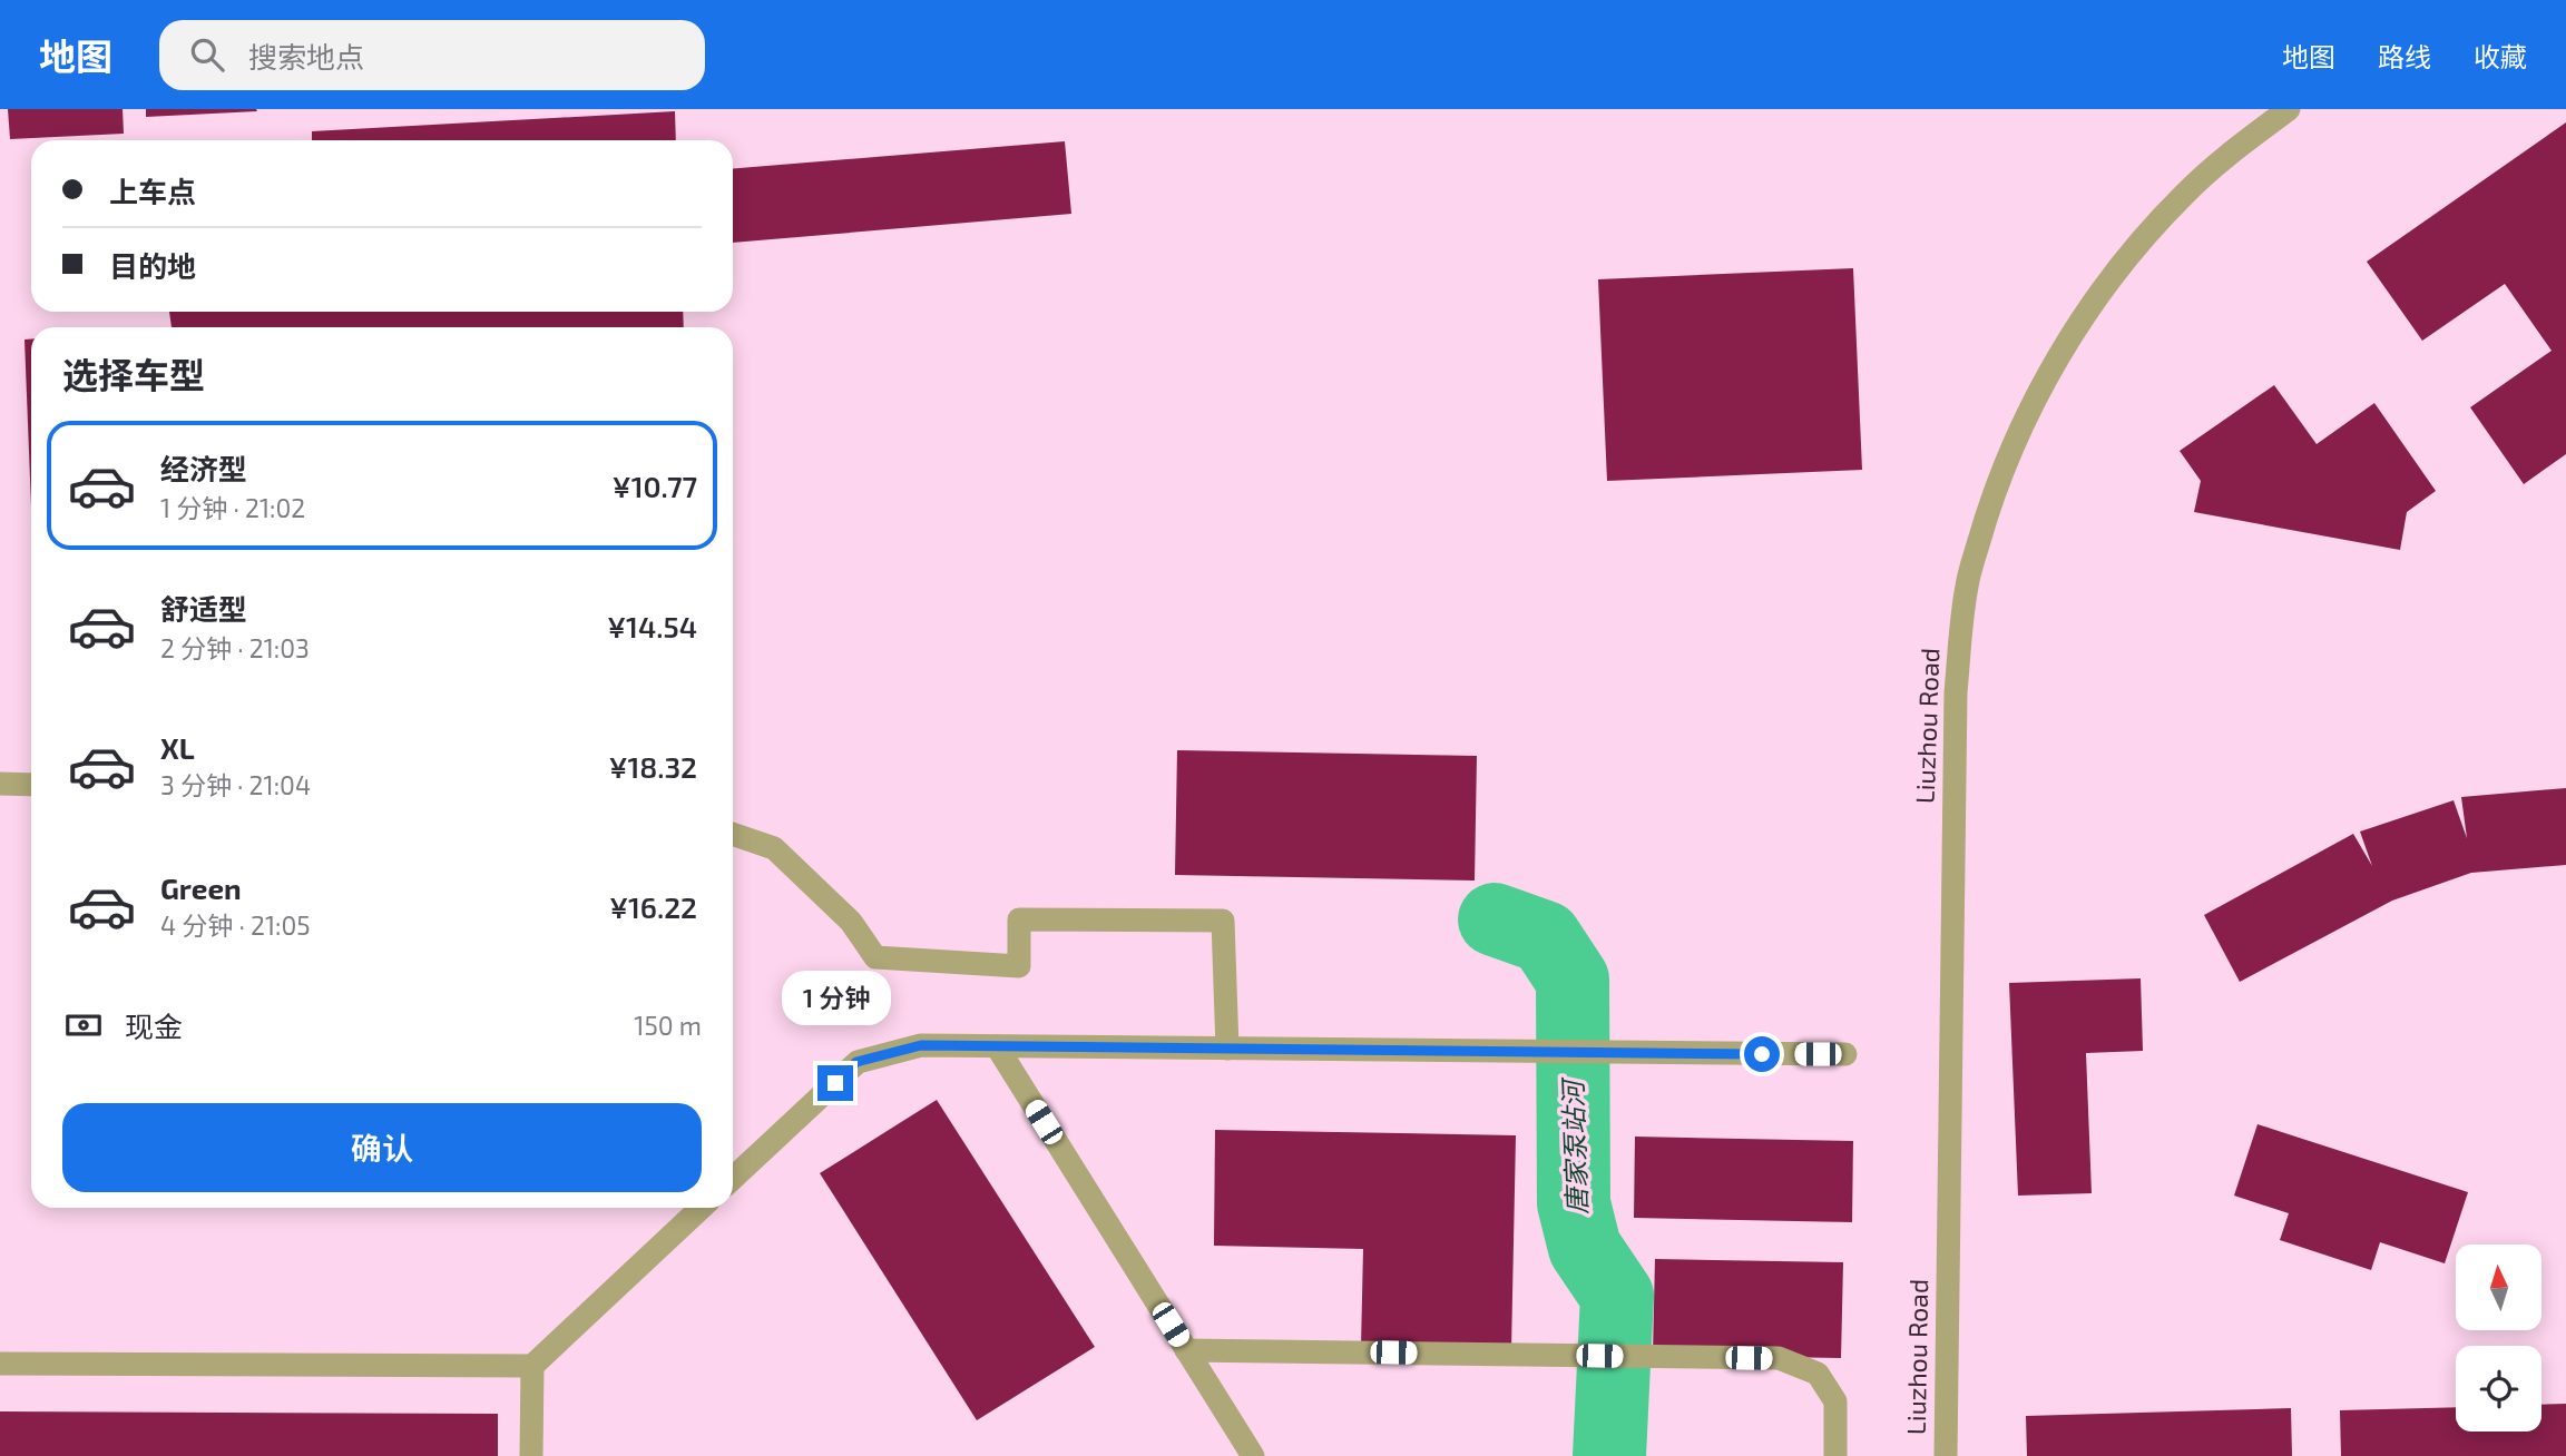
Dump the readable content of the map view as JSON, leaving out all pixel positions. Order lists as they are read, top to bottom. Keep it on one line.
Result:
{"streets":{"street":["Liuzhou Road"]},"water":["唐家泵站河"],"north":"top","page":{"header":"地图","search":"搜索地点","nav":["地图","路线","收藏"],"banner":["上车点","目的地"],"heading":"选择车型","list":[{"name":"经济型","note":"1 分钟 · 21:02","value":"¥10.77"},{"name":"舒适型","note":"2 分钟 · 21:03","value":"¥14.54"},{"name":"XL","note":"3 分钟 · 21:04","value":"¥18.32"},{"name":"Green","note":"4 分钟 · 21:05","value":"¥16.22"}],"bubble":"1 分钟","pay":["现金","150 m"],"buttons":"确认"}}
